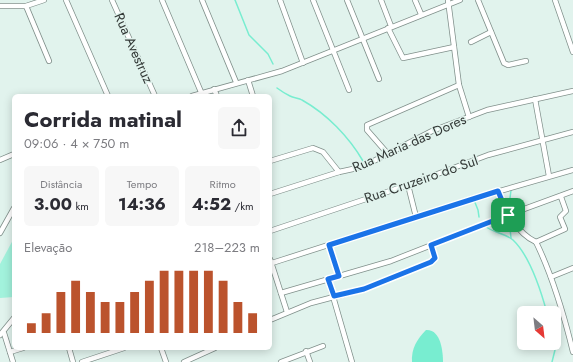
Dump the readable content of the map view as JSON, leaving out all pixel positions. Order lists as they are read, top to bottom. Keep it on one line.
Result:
{"streets":{"street":["Rua Avestruz","Rua Maria das Dores","Rua Cruzeiro do Sul"]},"north":"bottom right","page":{"heading":["Corrida matinal","09:06 · 4 × 750 m"],"stats":[["Distância","3.00 km"],["Tempo","14:36"],["Ritmo","4:52 /km"]],"chart":["Elevação","218–223 m"]}}
